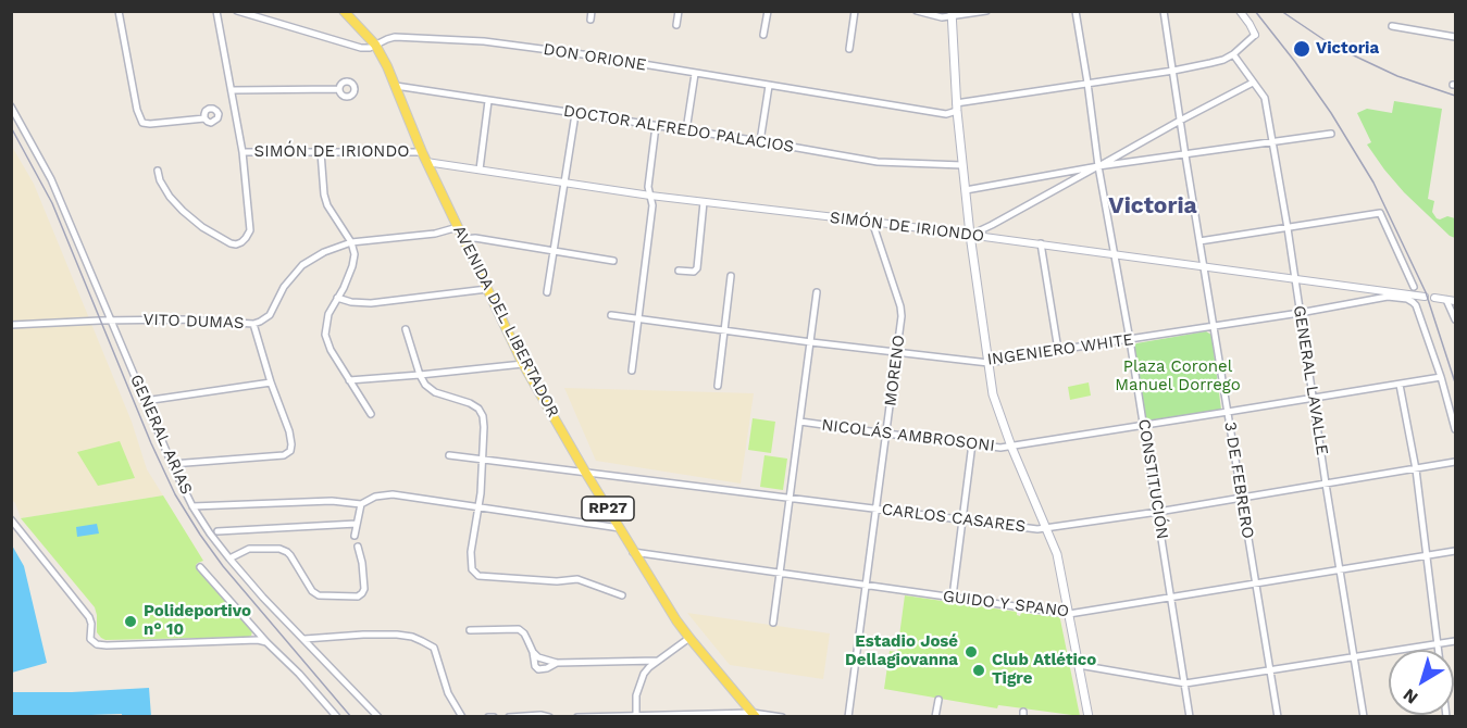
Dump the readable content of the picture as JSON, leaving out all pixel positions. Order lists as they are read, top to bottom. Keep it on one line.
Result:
{"streets":{"main road":["AVENIDA DEL LIBERTADOR","RP27"],"street":["DON ORIONE","DOCTOR ALFREDO PALACIOS","SIMÓN DE IRIONDO","VITO DUMAS","INGENIERO WHITE","MORENO","GENERAL LAVALLE","GENERAL ARIAS","NICOLÁS AMBROSONI","CONSTITUCIÓN","3 DE FEBRERO","CARLOS CASARES","GUIDO Y SPANO"]},"crossings":[["DON ORIONE","AVENIDA DEL LIBERTADOR"],["DON ORIONE","GENERAL LAVALLE"],["DON ORIONE","CONSTITUCIÓN"],["DON ORIONE","3 DE FEBRERO"],["DOCTOR ALFREDO PALACIOS","AVENIDA DEL LIBERTADOR"],["SIMÓN DE IRIONDO","AVENIDA DEL LIBERTADOR"],["SIMÓN DE IRIONDO","INGENIERO WHITE"],["SIMÓN DE IRIONDO","MORENO"],["SIMÓN DE IRIONDO","GENERAL LAVALLE"],["SIMÓN DE IRIONDO","NICOLÁS AMBROSONI"],["SIMÓN DE IRIONDO","CONSTITUCIÓN"],["SIMÓN DE IRIONDO","3 DE FEBRERO"],["VITO DUMAS","AVENIDA DEL LIBERTADOR"],["VITO DUMAS","GENERAL ARIAS"],["AVENIDA DEL LIBERTADOR","CARLOS CASARES"],["AVENIDA DEL LIBERTADOR","GUIDO Y SPANO"],["INGENIERO WHITE","MORENO"],["INGENIERO WHITE","GENERAL LAVALLE"],["INGENIERO WHITE","CONSTITUCIÓN"],["INGENIERO WHITE","3 DE FEBRERO"],["MORENO","NICOLÁS AMBROSONI"],["MORENO","CARLOS CASARES"],["MORENO","GUIDO Y SPANO"],["GENERAL LAVALLE","NICOLÁS AMBROSONI"],["GENERAL LAVALLE","CARLOS CASARES"],["GENERAL LAVALLE","GUIDO Y SPANO"],["NICOLÁS AMBROSONI","CONSTITUCIÓN"],["NICOLÁS AMBROSONI","3 DE FEBRERO"],["CONSTITUCIÓN","CARLOS CASARES"],["CONSTITUCIÓN","GUIDO Y SPANO"],["3 DE FEBRERO","CARLOS CASARES"],["3 DE FEBRERO","GUIDO Y SPANO"]],"districts":["Victoria"],"parks":["Plaza Coronel Manuel Dorrego"],"places":["Victoria","Polideportivo n° 10","Estadio José Dellagiovanna","Club Atlético Tigre"],"north":"bottom left"}
